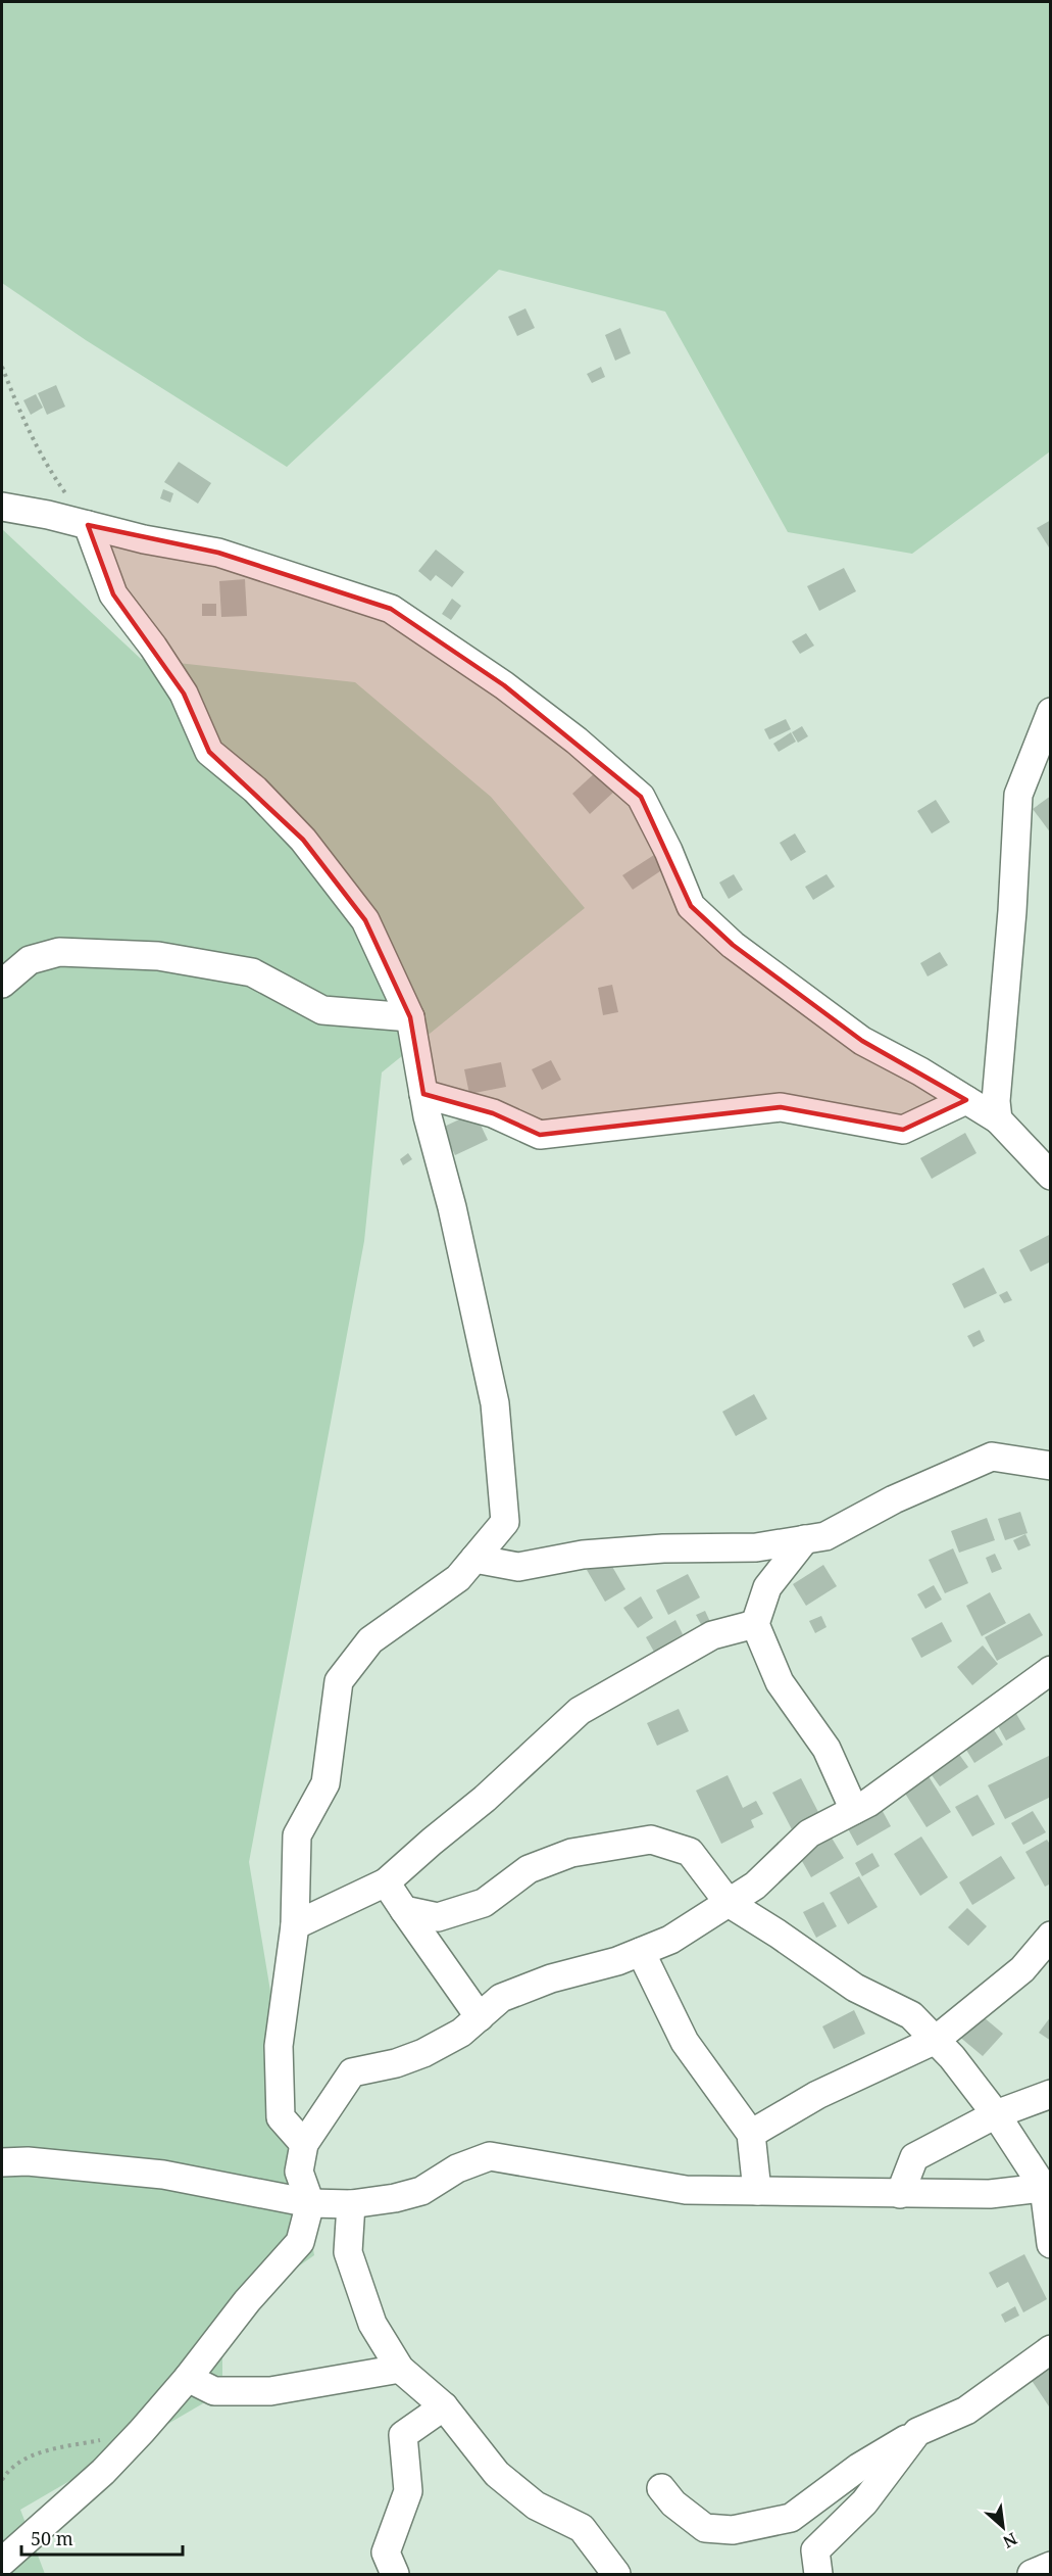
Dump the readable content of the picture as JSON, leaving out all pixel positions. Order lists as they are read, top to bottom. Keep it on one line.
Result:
{"scale_bar":"50 m","north":"bottom right"}
